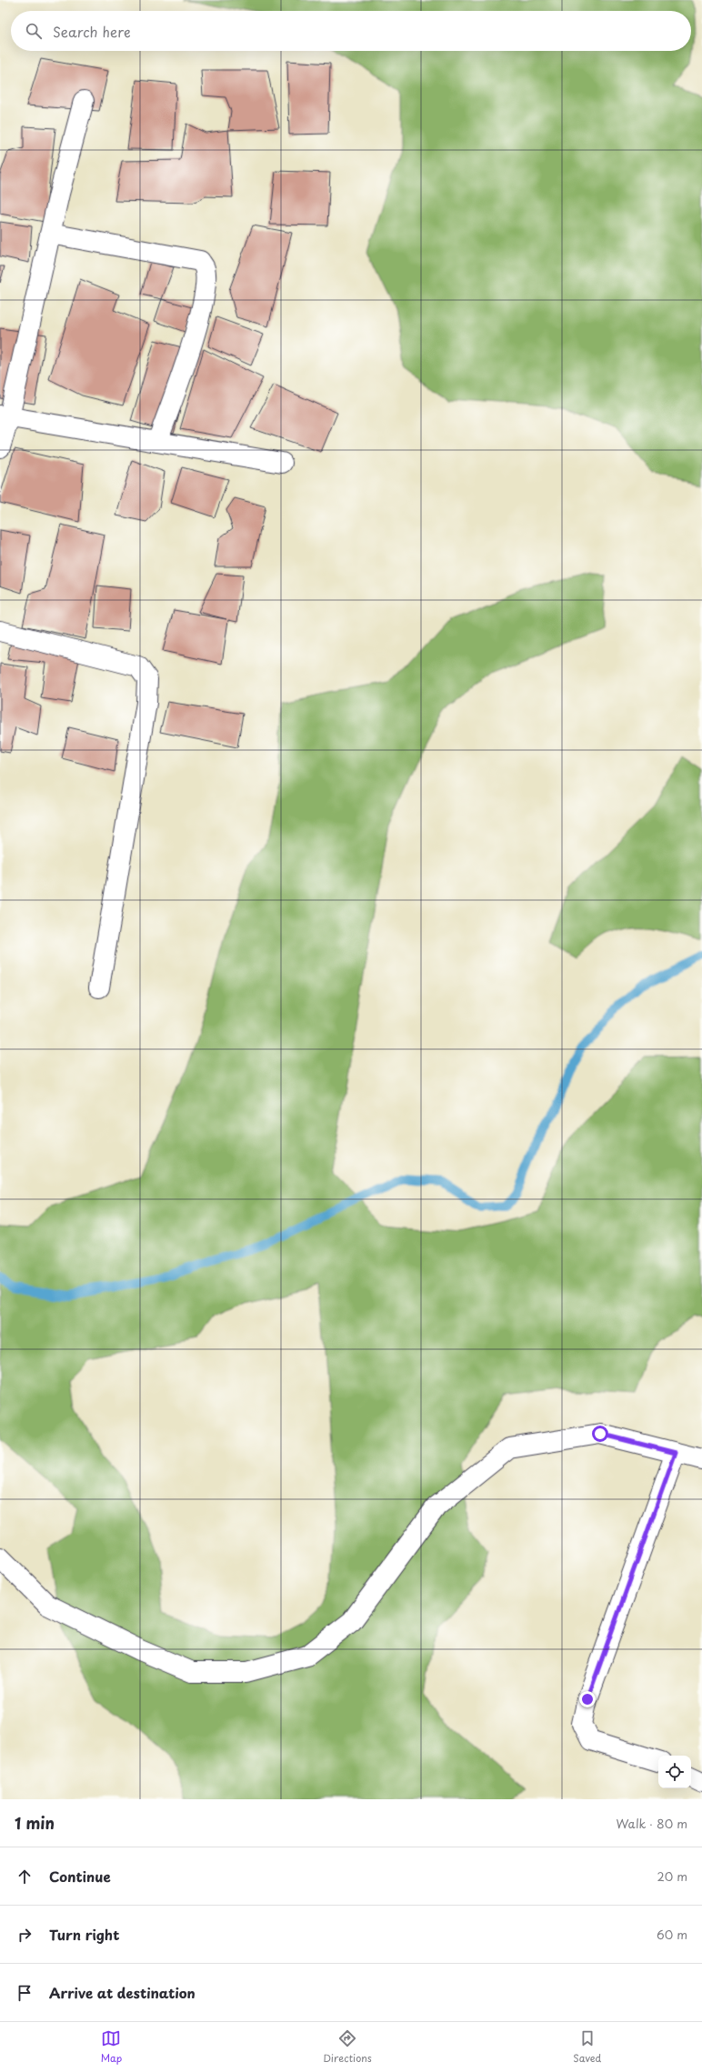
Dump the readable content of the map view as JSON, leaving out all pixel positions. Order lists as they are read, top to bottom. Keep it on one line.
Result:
{"page":{"search":"Search here","heading":["1 min","Walk · 80 m"],"list":[["Continue","20 m"],["Turn right","60 m"],"Arrive at destination"],"nav":["Map","Directions","Saved"]}}
